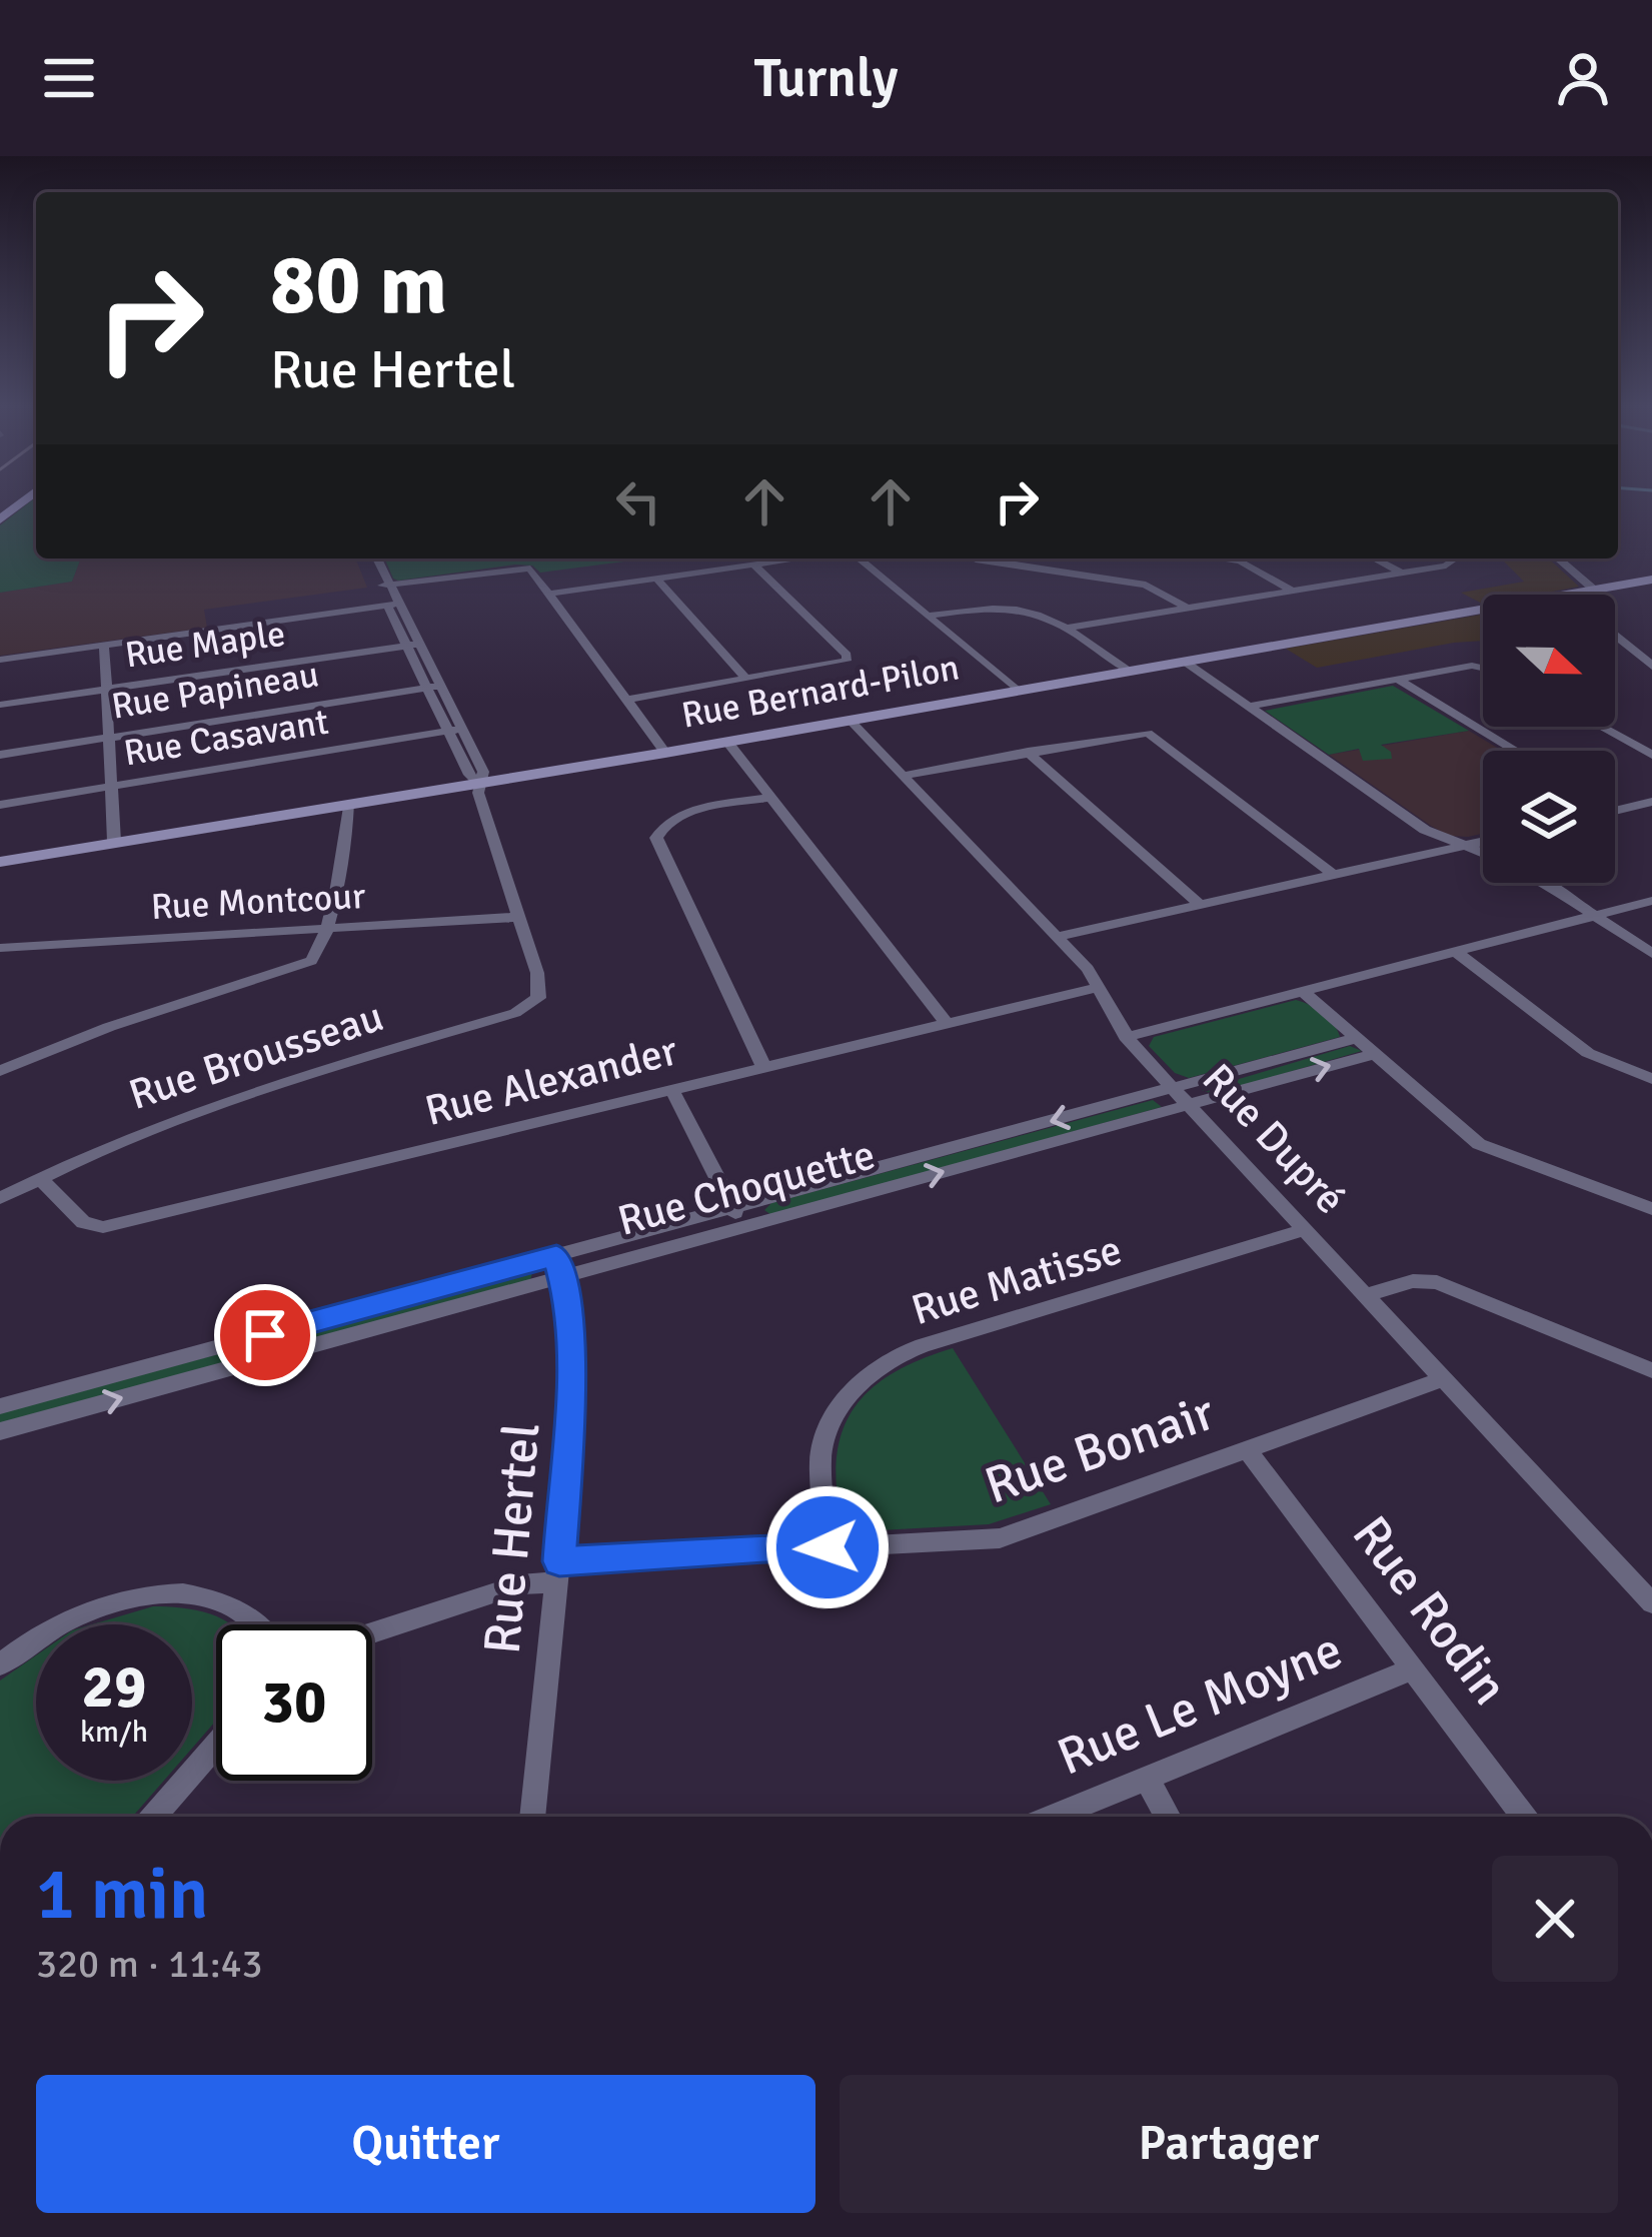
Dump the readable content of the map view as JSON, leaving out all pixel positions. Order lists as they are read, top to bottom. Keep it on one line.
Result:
{"streets":{"main road":["Rue Bernard-Pilon"],"street":["Rue Maple","Rue Papineau","Rue Casavant","Rue Montcour","Rue Brousseau","Rue Alexander","Rue Dupré","Rue Choquette","Rue Matisse","Rue Bonair","Rue Hertel","Rue Rodin","Rue Le Moyne"]},"crossings":[["Rue Bernard-Pilon","Rue Dupré"],["Rue Montcour","Rue Brousseau"],["Rue Brousseau","Rue Alexander"],["Rue Alexander","Rue Dupré"],["Rue Dupré","Rue Choquette"],["Rue Dupré","Rue Matisse"],["Rue Dupré","Rue Bonair"],["Rue Choquette","Rue Hertel"],["Rue Matisse","Rue Bonair"],["Rue Bonair","Rue Hertel"],["Rue Bonair","Rue Rodin"],["Rue Rodin","Rue Le Moyne"]],"north":"right","page":{"header":"Turnly","turn":["80 m","Rue Hertel"],"speed":"29 km/h","limit":"30","heading":["1 min","320 m · 11:43"],"buttons":["Quitter","Partager"]}}
